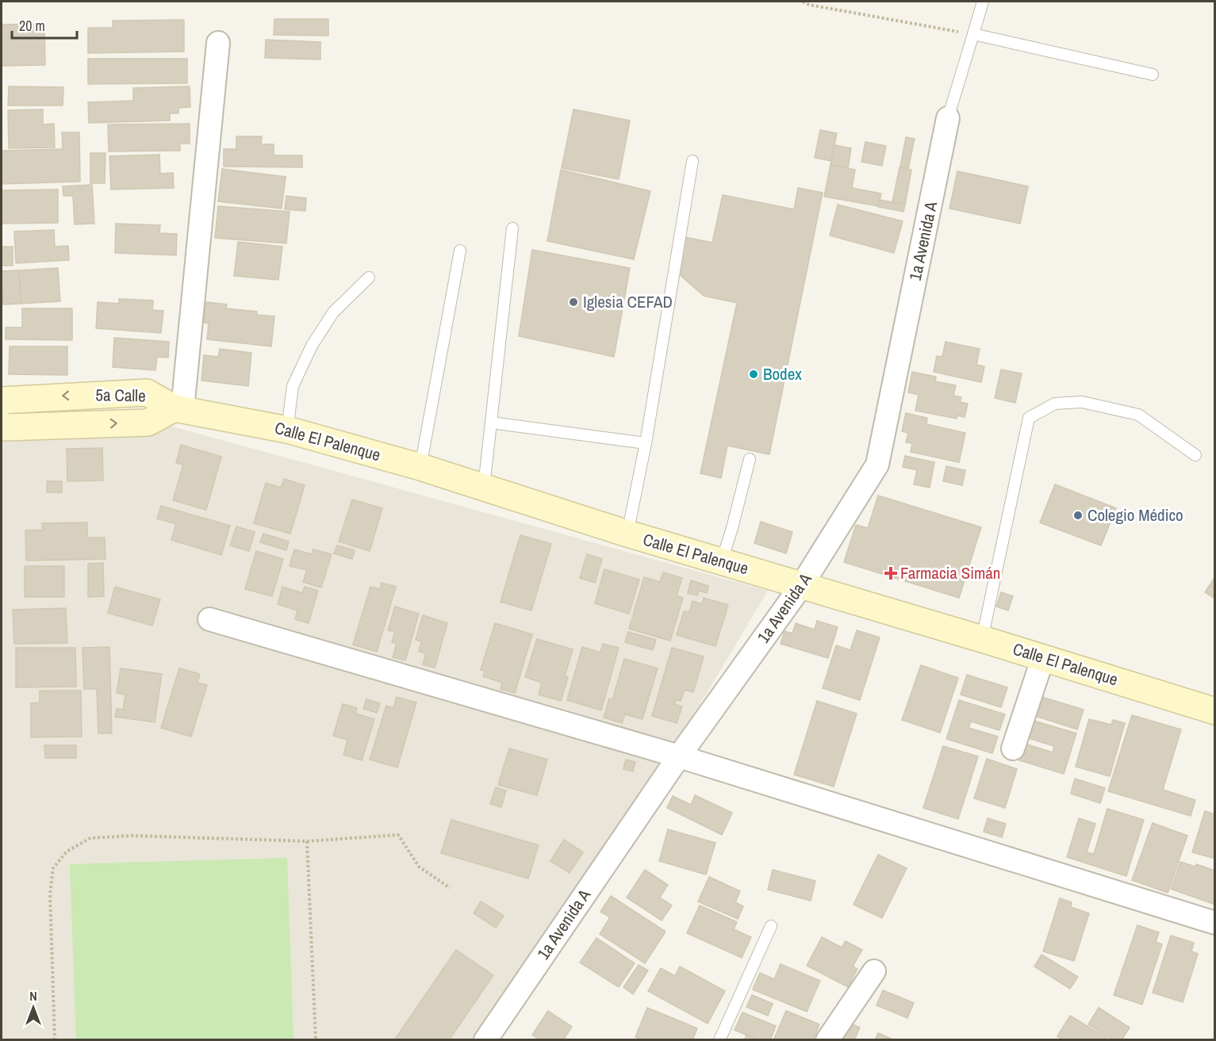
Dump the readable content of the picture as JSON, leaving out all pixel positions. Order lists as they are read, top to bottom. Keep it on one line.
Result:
{"streets":{"street":["1a Avenida A","5a Calle","Calle El Palenque"]},"crossings":[["1a Avenida A","Calle El Palenque"],["5a Calle","Calle El Palenque"]],"places":{"other":["Iglesia CEFAD","Bodex","Colegio Médico"],"health":["Farmacia Simán"]},"scale_bar":"20 m","north":"top"}
